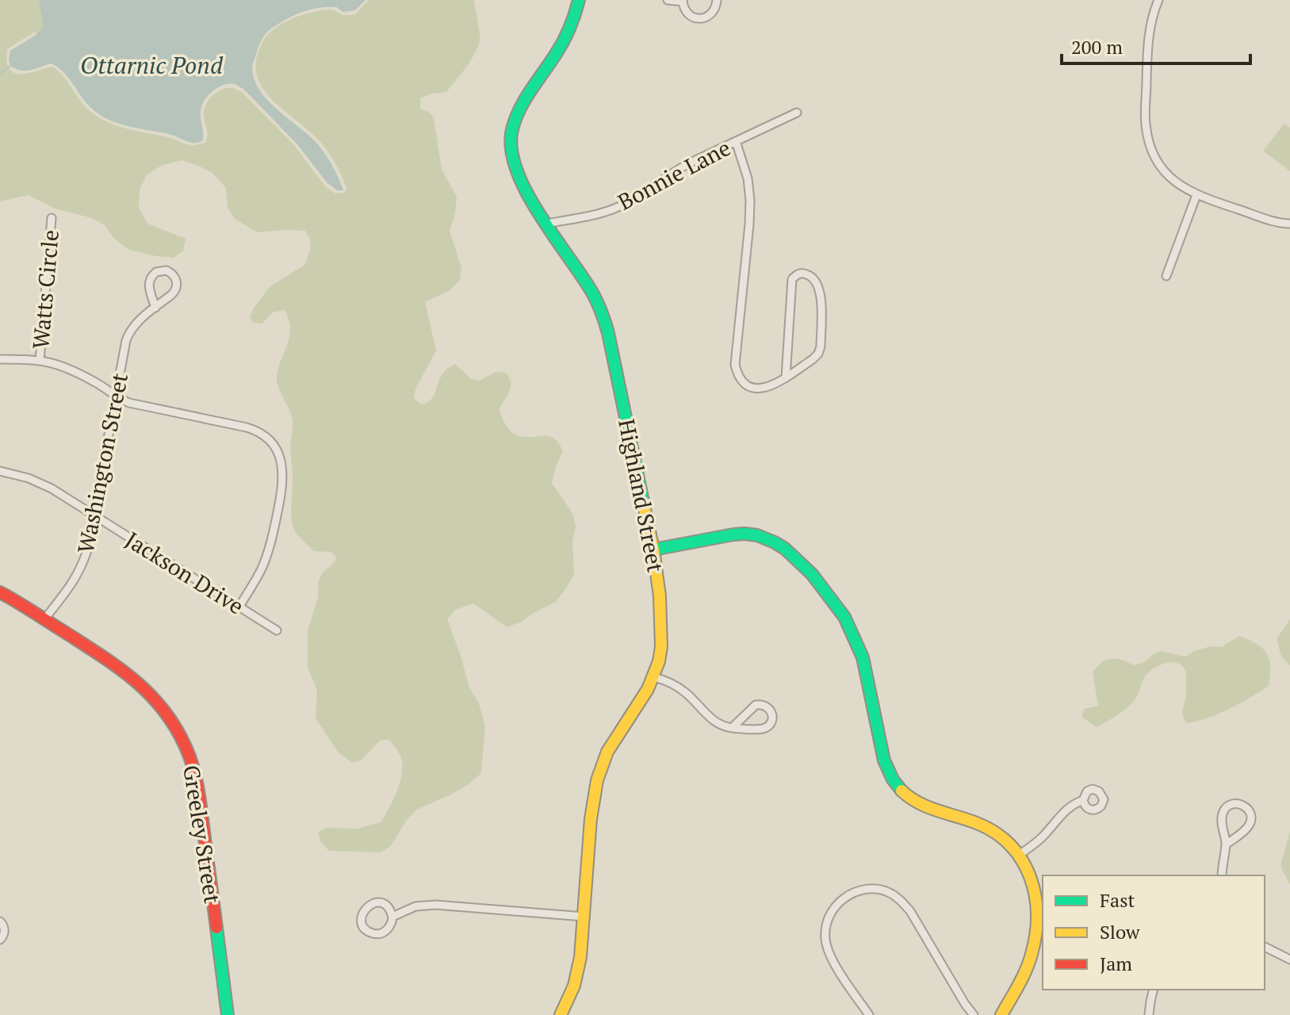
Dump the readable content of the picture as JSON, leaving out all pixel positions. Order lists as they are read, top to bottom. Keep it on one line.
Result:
{"streets":{"street":["Bonnie Lane","Watts Circle","Washington Street","Highland Street","Jackson Drive","Greeley Street"]},"crossings":[["Bonnie Lane","Highland Street"],["Washington Street","Jackson Drive"],["Washington Street","Greeley Street"]],"water":["Ottarnic Pond"],"legend":["Fast","Slow","Jam"],"scale_bar":"200 m"}
